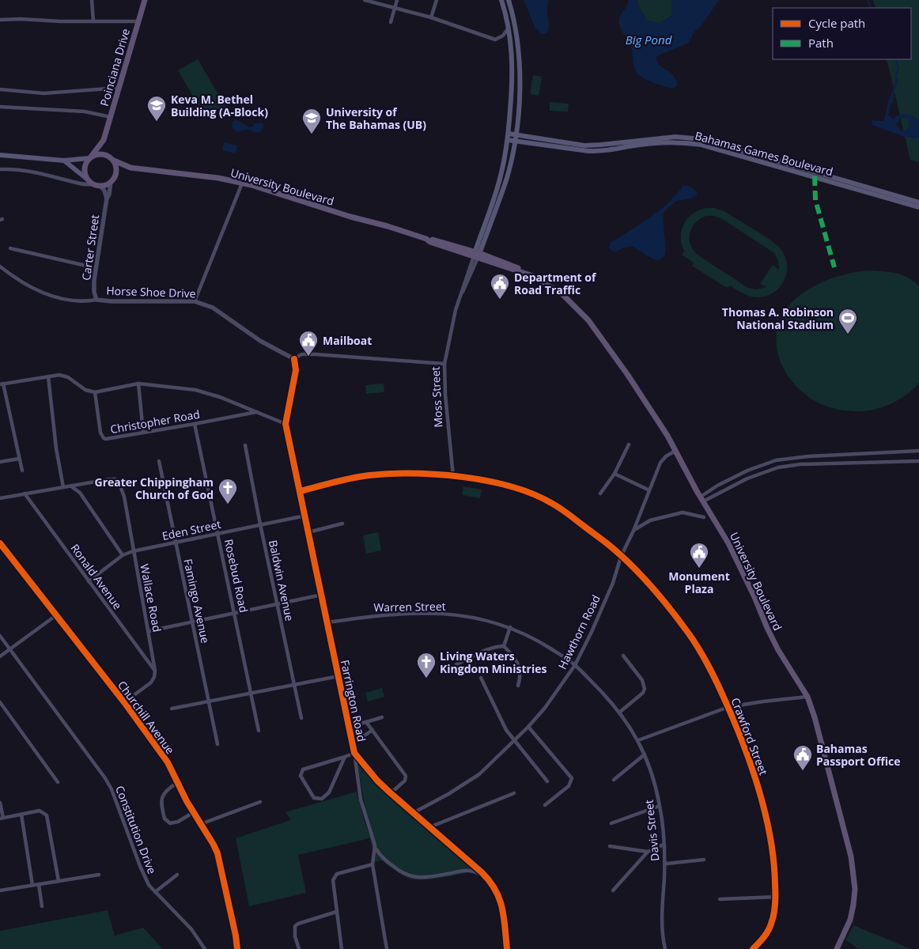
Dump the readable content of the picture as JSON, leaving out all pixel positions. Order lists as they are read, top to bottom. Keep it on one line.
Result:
{"streets":{"main road":["Poinciana Drive","Bahamas Games Boulevard","University Boulevard"],"street":["Carter Street","Horse Shoe Drive","Moss Street","Christopher Road","Eden Street","Rosebud Road","Ronald Avenue","Baldwin Avenue","Wallace Road","Famingo Avenue","Warren Street","Hawthorn Road","Farrington Road","Churchill Avenue","Crawford Street","Constitution Drive","Davis Street"]},"crossings":[["University Boulevard","Carter Street"],["University Boulevard","Moss Street"],["University Boulevard","Hawthorn Road"],["Carter Street","Horse Shoe Drive"],["Moss Street","Crawford Street"],["Christopher Road","Rosebud Road"],["Eden Street","Rosebud Road"],["Eden Street","Ronald Avenue"],["Eden Street","Baldwin Avenue"],["Eden Street","Wallace Road"],["Eden Street","Famingo Avenue"],["Eden Street","Farrington Road"],["Ronald Avenue","Wallace Road"],["Warren Street","Hawthorn Road"],["Warren Street","Farrington Road"],["Warren Street","Davis Street"],["Hawthorn Road","Farrington Road"],["Hawthorn Road","Crawford Street"],["Hawthorn Road","Davis Street"],["Farrington Road","Crawford Street"]],"water":["Big Pond"],"places":{"school or university":["Keva M. Bethel Building (A-Block)","University of The Bahamas (UB)"],"public building":["Department of Road Traffic","Mailboat","Monument Plaza","Bahamas Passport Office"],"sports":["Thomas A. Robinson National Stadium"],"church":["Greater Chippingham Church of God","Living Waters Kingdom Ministries"]},"legend":["Cycle path","Path"]}
